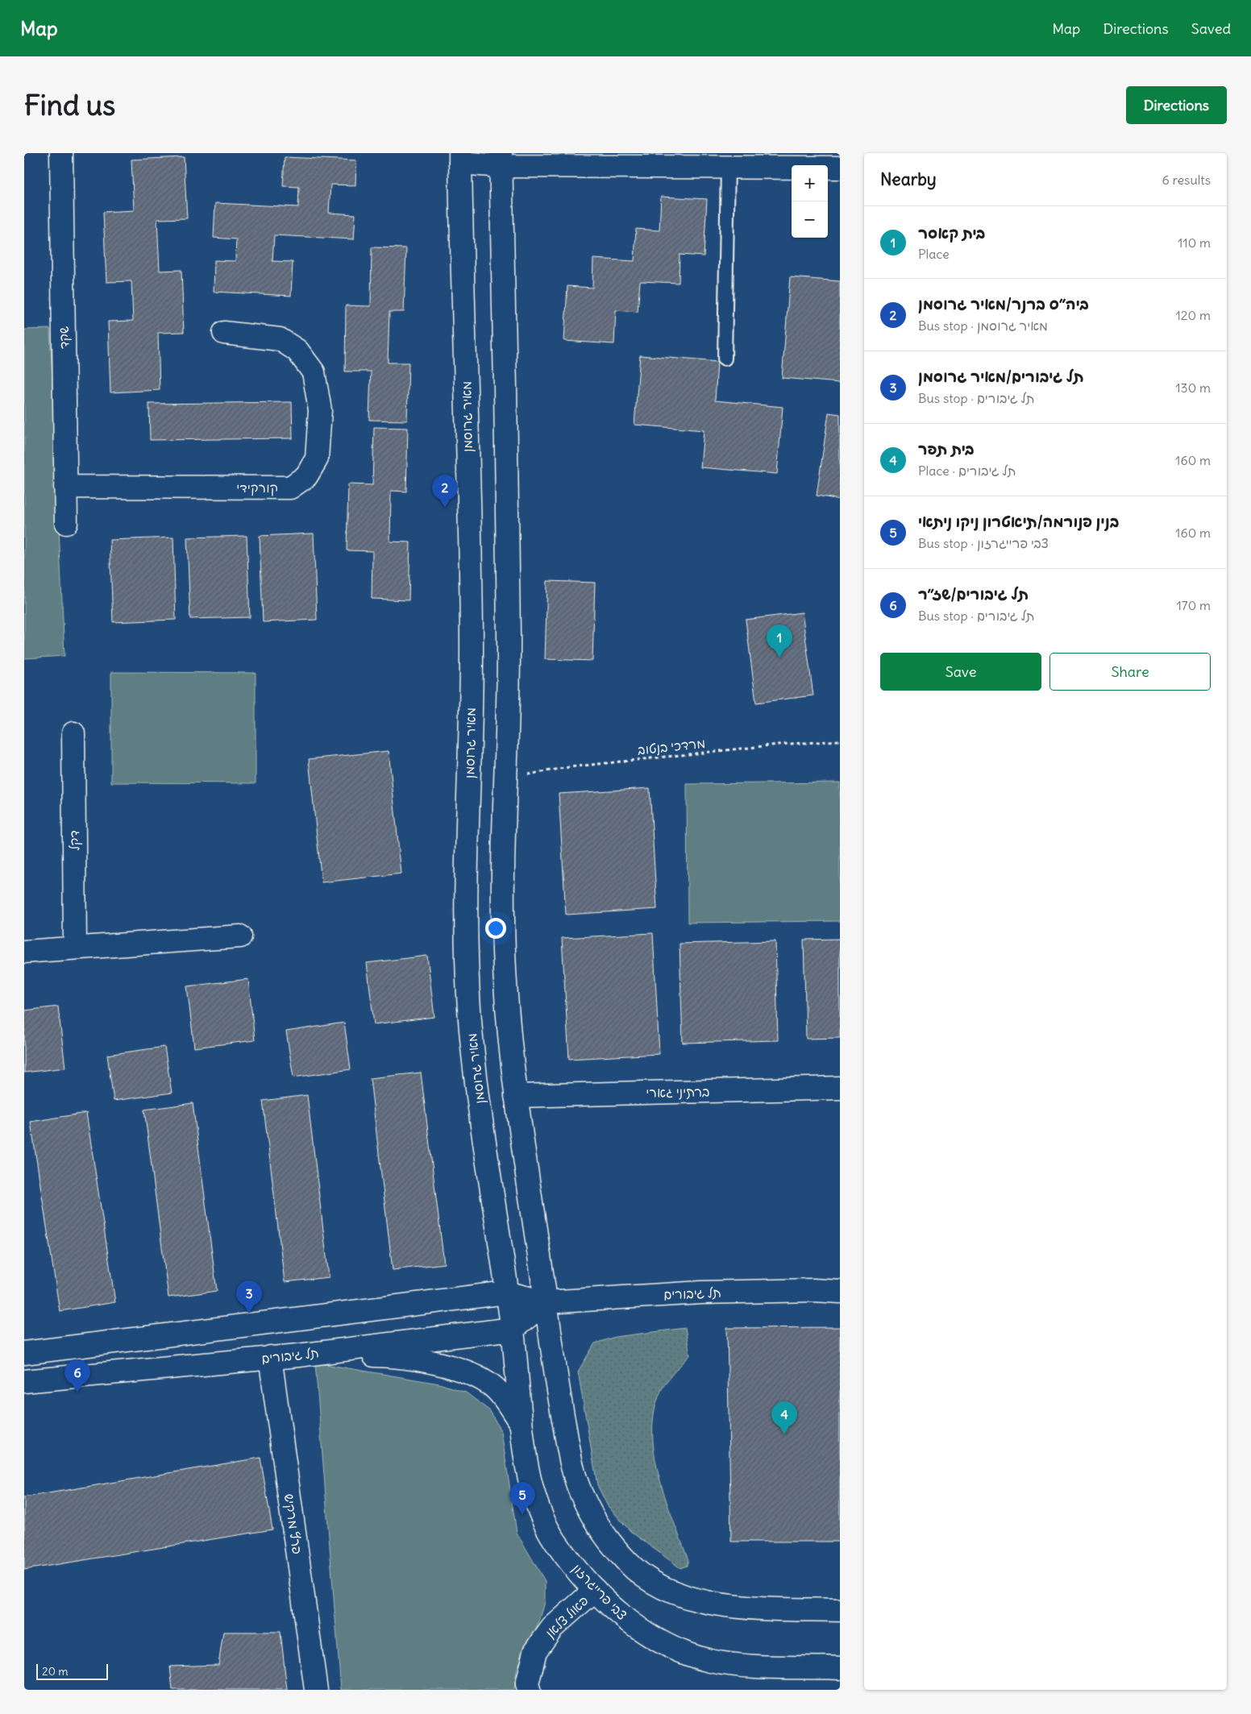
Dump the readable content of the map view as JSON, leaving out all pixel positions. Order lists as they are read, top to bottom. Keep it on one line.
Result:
{"streets":{"street":["שקד","מאיר גרוסמן","קורקידי","דקל","ברתיני גארי","תל גיבורים","פרץ מרקיש","צבי פרייגרזון","פאול צלאן"],"path":["מרדכי בנטוב"]},"crossings":[["שקד","קורקידי"],["מאיר גרוסמן","תל גיבורים"],["מאיר גרוסמן","צבי פרייגרזון"],["תל גיבורים","פרץ מרקיש"],["תל גיבורים","צבי פרייגרזון"],["צבי פרייגרזון","פאול צלאן"]],"scale_bar":"20 m","page":{"header":"Map","nav":["Map","Directions","Saved"],"buttons":["Directions",["Save","Share"]],"title":"Find us","heading":["Nearby","6 results"],"map_buttons":["+","−"],"list":[{"mark":"1","name":"בית קאסר","note":"Place","value":"110 m"},{"mark":"2","name":"ביה״ס ברנר/מאיר גרוסמן","note":"Bus stop · מאיר גרוסמן","value":"120 m"},{"mark":"3","name":"תל גיבורים/מאיר גרוסמן","note":"Bus stop · תל גיבורים","value":"130 m"},{"mark":"4","name":"בית תפר","note":"Place · תל גיבורים","value":"160 m"},{"mark":"5","name":"בנין פנורמה/תיאטרון ניקו ניתאי","note":"Bus stop · צבי פרייגרזון","value":"160 m"},{"mark":"6","name":"תל גיבורים/שז״ר","note":"Bus stop · תל גיבורים","value":"170 m"}],"pins":["2","1","3","6","4","5"],"scale":"20 m"}}
